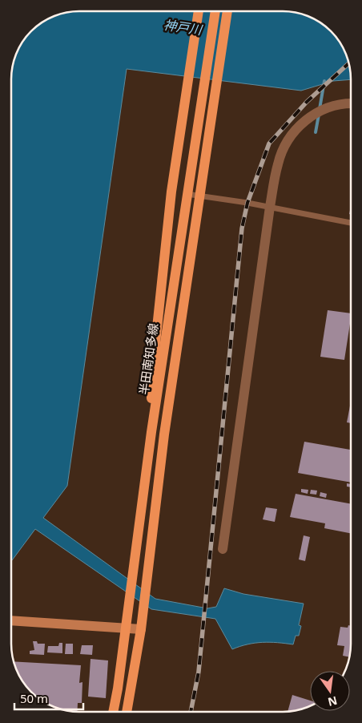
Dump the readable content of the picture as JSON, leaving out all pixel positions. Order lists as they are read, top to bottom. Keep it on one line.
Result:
{"streets":{"main road":["半田南知多線"]},"water":["神戸川"],"scale_bar":"50 m","north":"bottom"}
